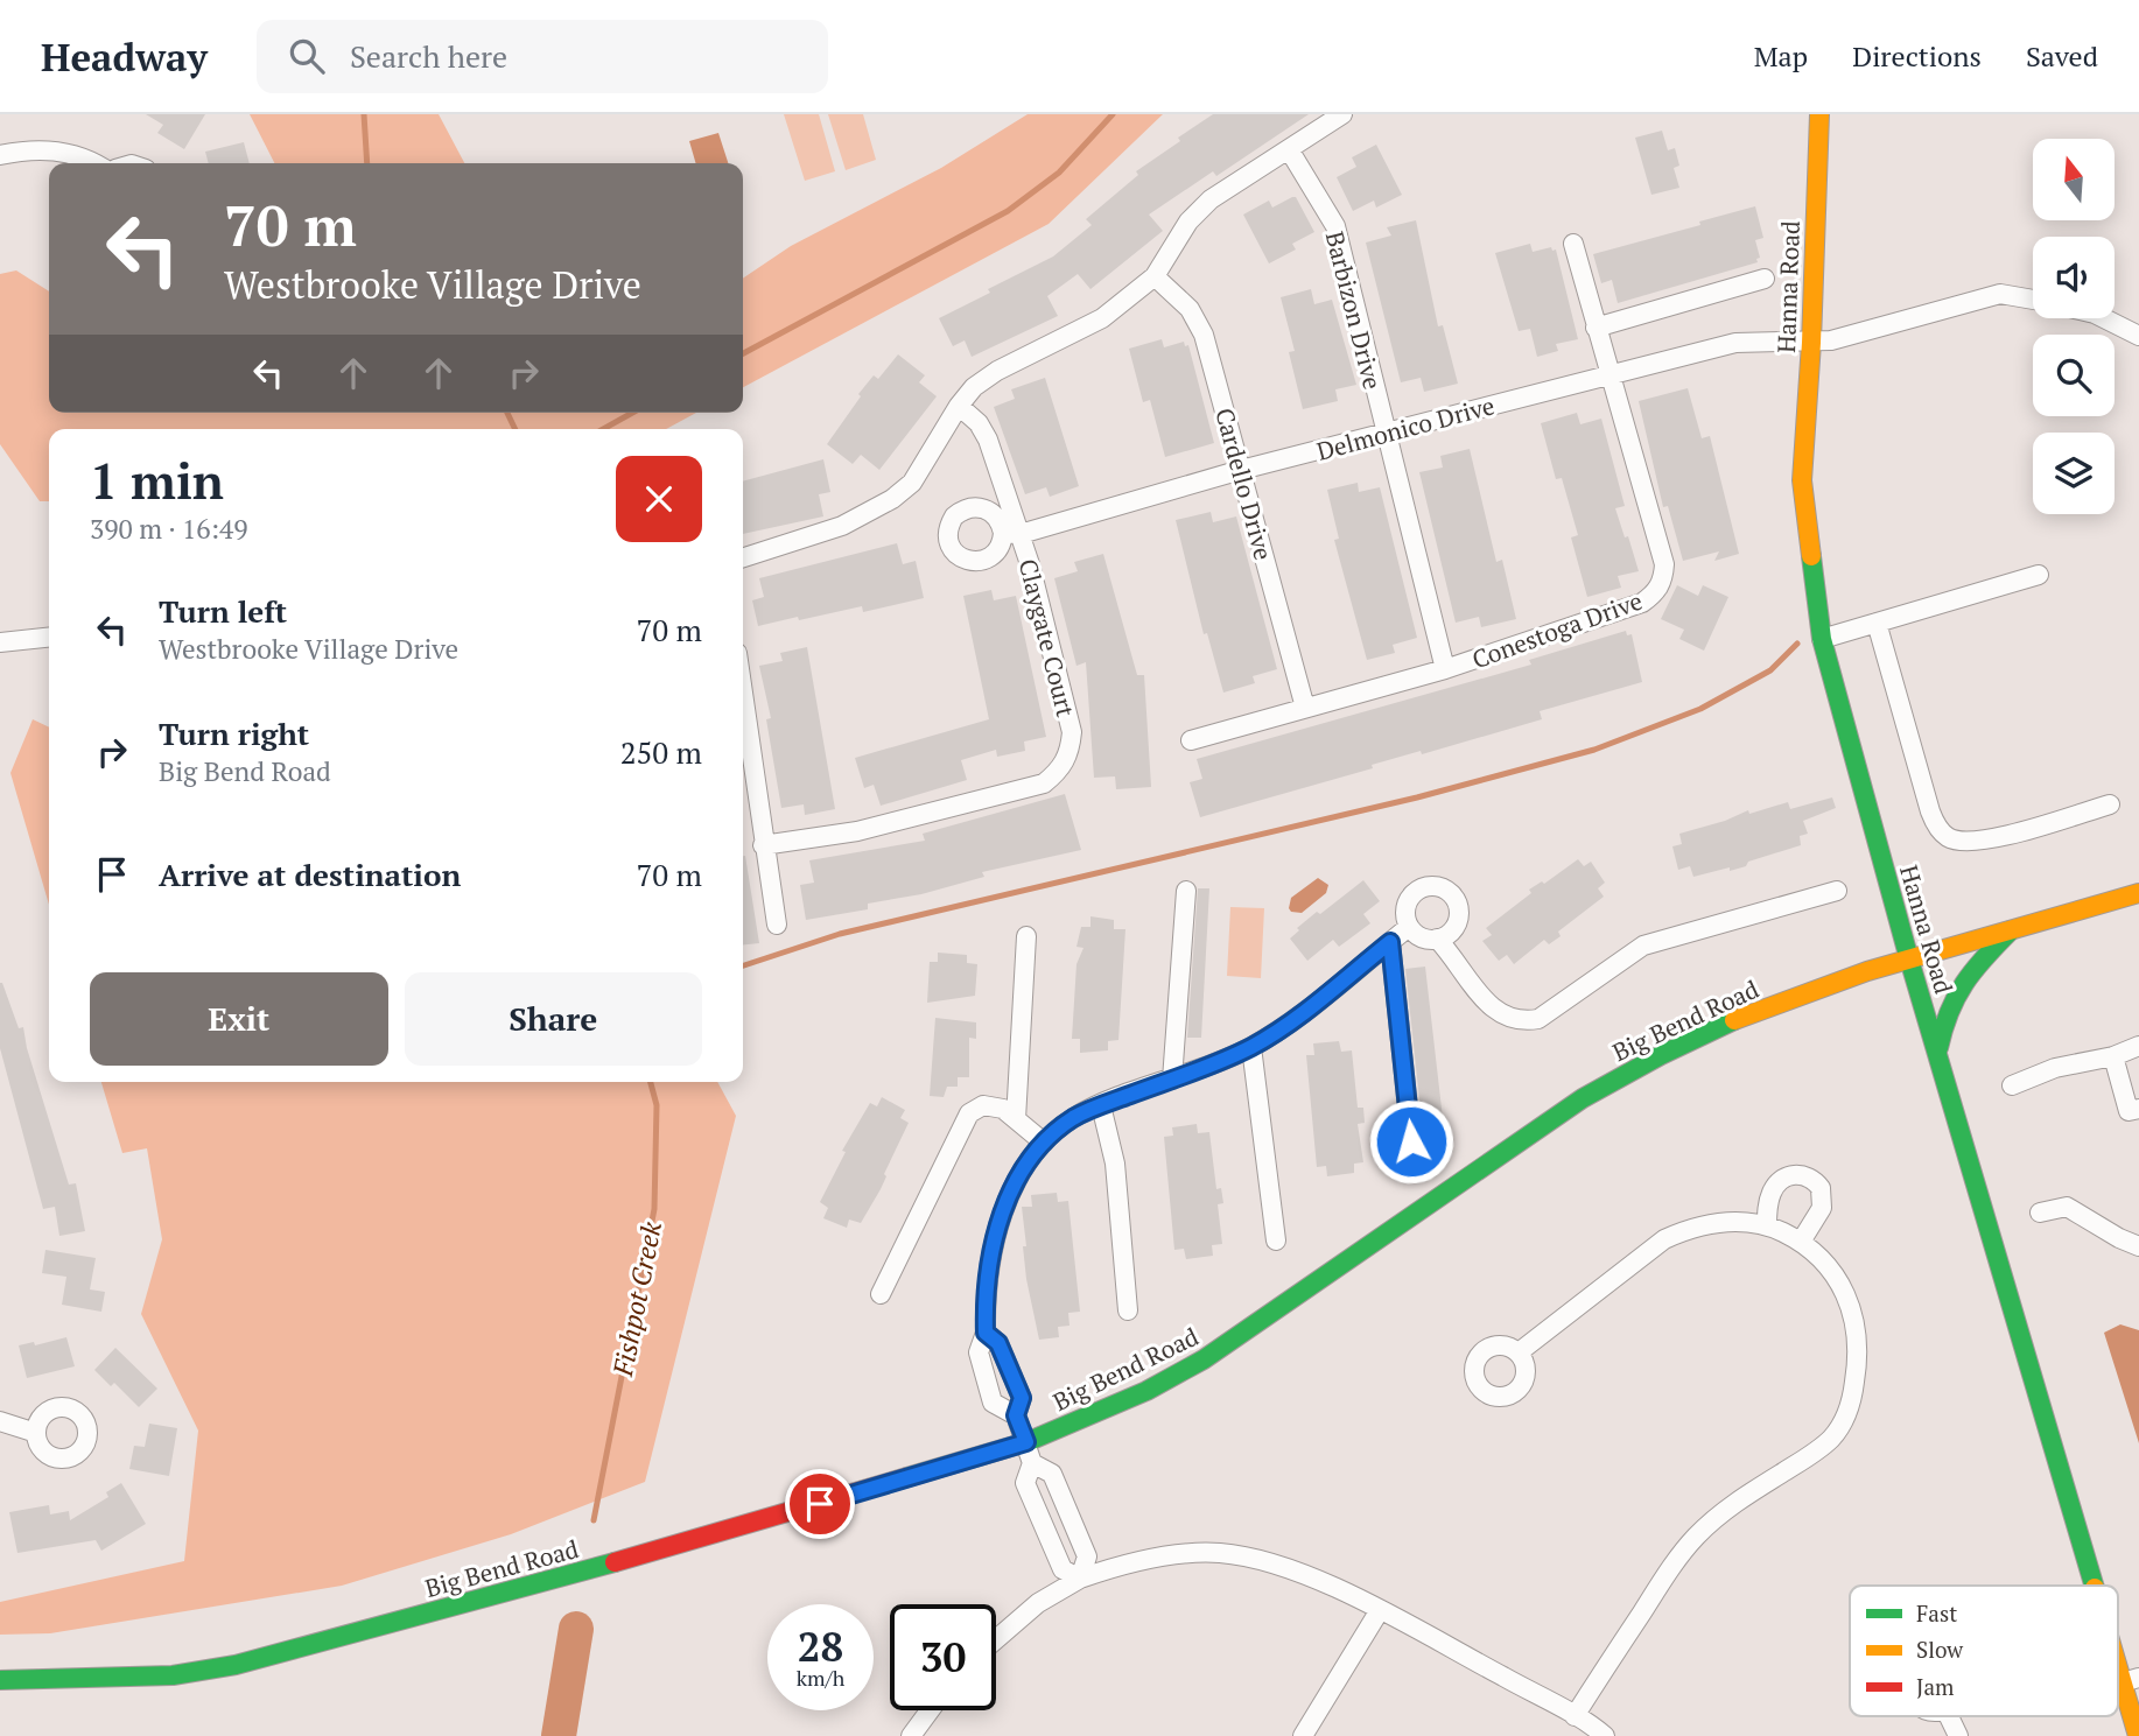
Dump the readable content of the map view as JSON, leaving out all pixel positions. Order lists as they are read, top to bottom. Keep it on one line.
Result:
{"streets":{"main road":["Hanna Road","Big Bend Road"],"street":["Barbizon Drive","Delmonico Drive","Cardello Drive","Conestoga Drive","Claygate Court"]},"crossings":[["Hanna Road","Delmonico Drive"],["Hanna Road","Big Bend Road"],["Barbizon Drive","Delmonico Drive"],["Barbizon Drive","Conestoga Drive"],["Delmonico Drive","Cardello Drive"],["Delmonico Drive","Conestoga Drive"],["Delmonico Drive","Claygate Court"],["Cardello Drive","Conestoga Drive"]],"water":["Fishpot Creek"],"legend":["Fast","Slow","Jam"],"north":"top","page":{"header":"Headway","search":"Search here","nav":["Map","Directions","Saved"],"turn":["70 m","Westbrooke Village Drive"],"heading":["1 min","390 m · 16:49"],"list":[{"name":"Turn left","note":"Westbrooke Village Drive","value":"70 m"},{"name":"Turn right","note":"Big Bend Road","value":"250 m"},{"name":"Arrive at destination","value":"70 m"}],"buttons":["Exit","Share"],"speed":"28 km/h","limit":"30"}}
